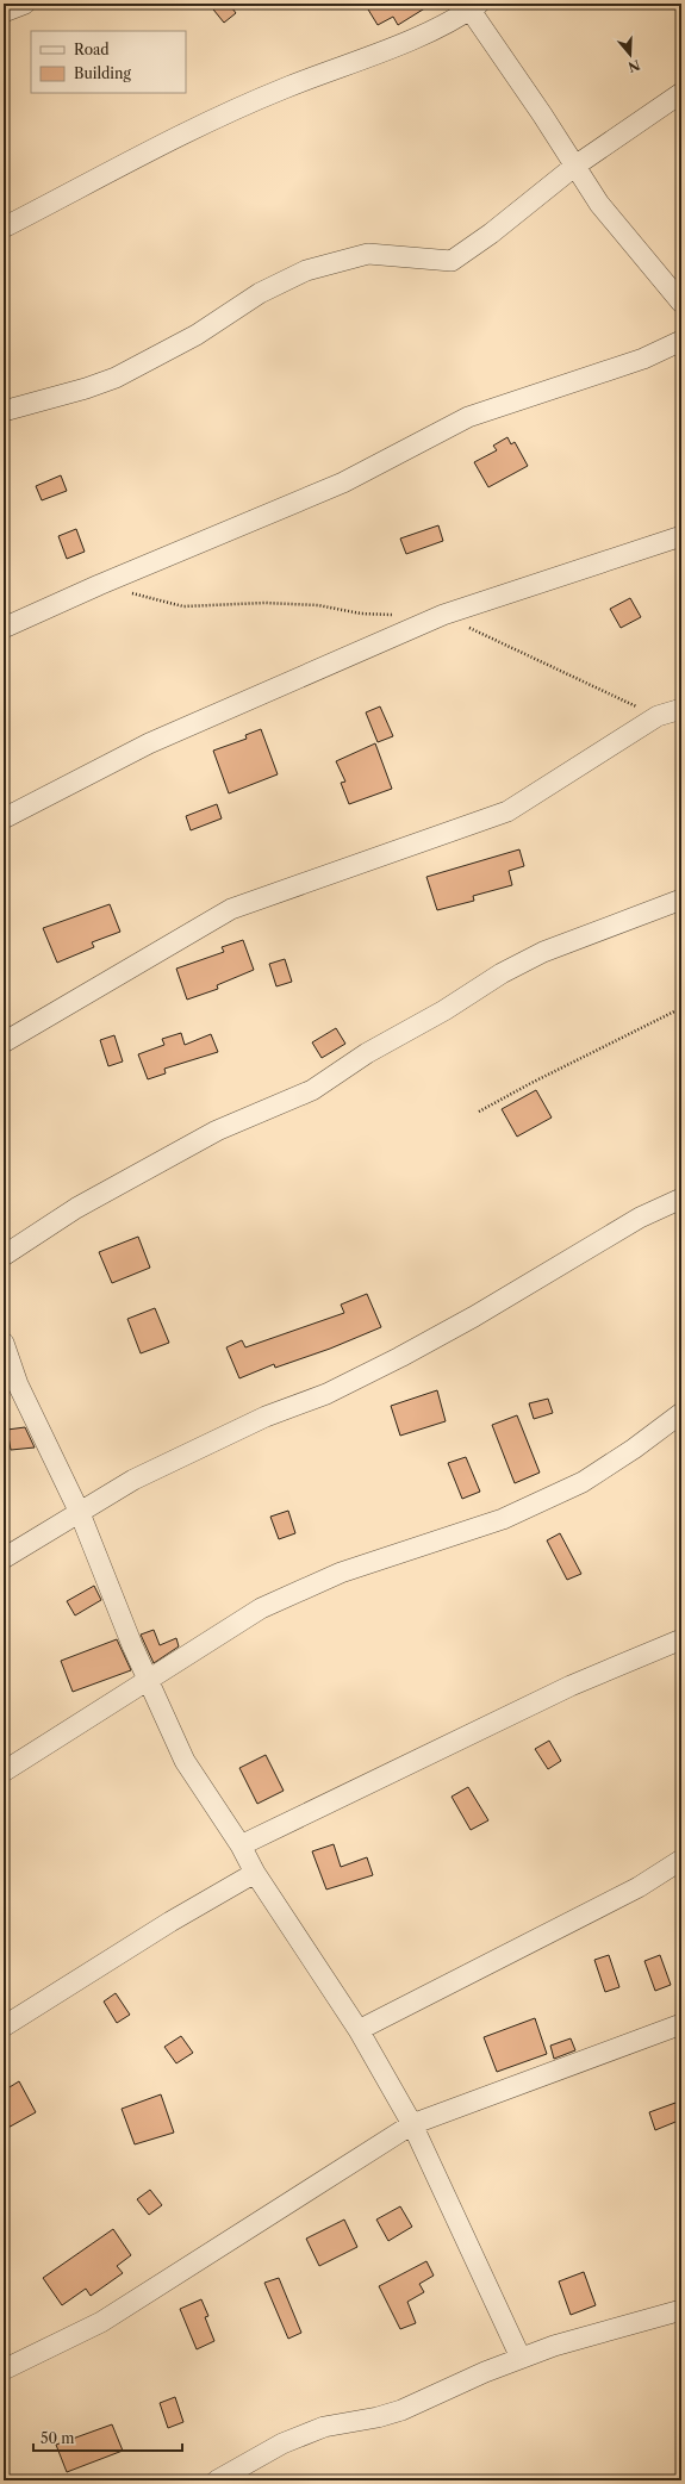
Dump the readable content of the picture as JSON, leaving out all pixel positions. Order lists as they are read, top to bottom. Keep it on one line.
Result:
{"legend":["Road","Building"],"scale_bar":"50 m","north":"bottom"}
